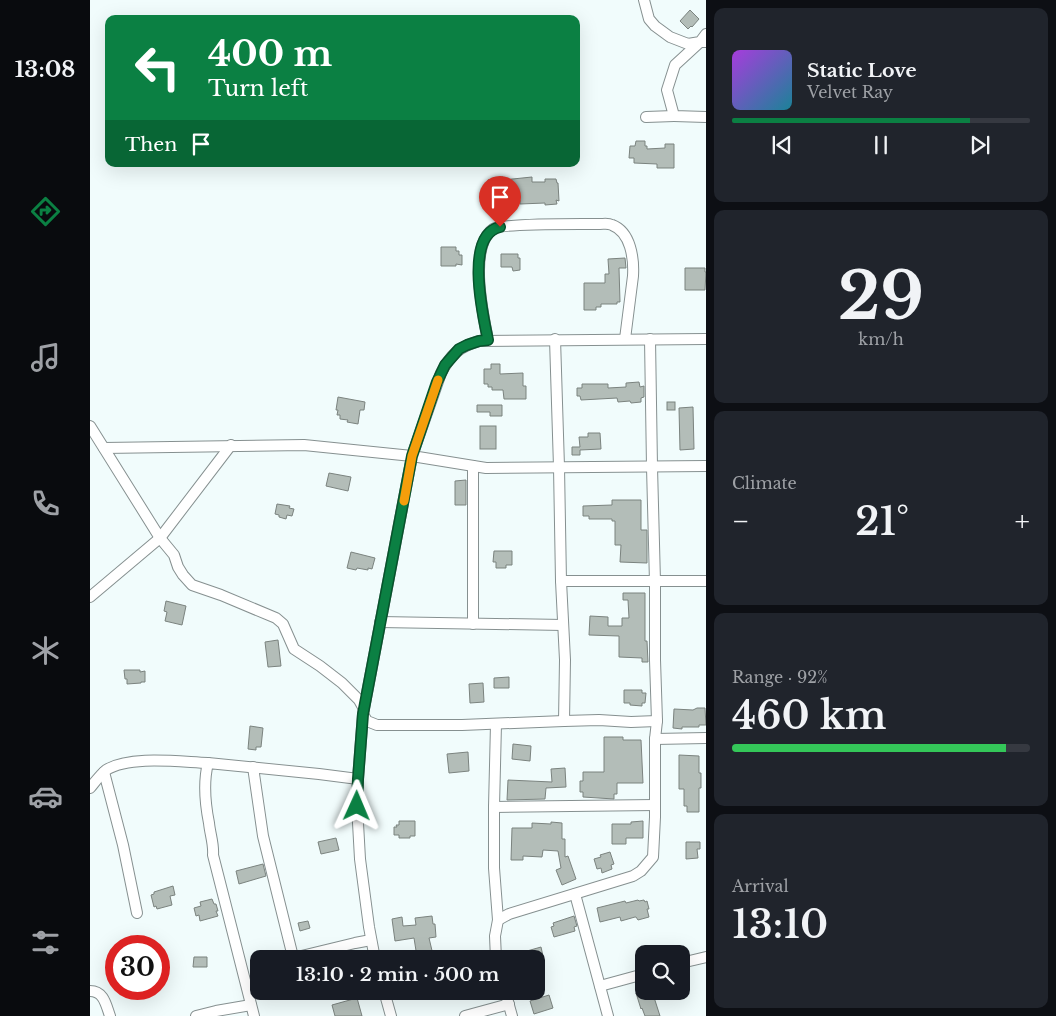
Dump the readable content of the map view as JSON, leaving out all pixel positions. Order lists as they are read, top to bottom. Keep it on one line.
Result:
{"page":{"tabs":"13:08","turn":["400 m","Turn left"],"song":["Static Love","Velvet Ray"],"then":"Then","tile":[["29","km/h"],"Climate",["Range · 92%","460 km"],["Arrival","13:10"]],"heat":["−","21°","+"],"limit":"30","trip":"13:10 · 2 min · 500 m"}}
